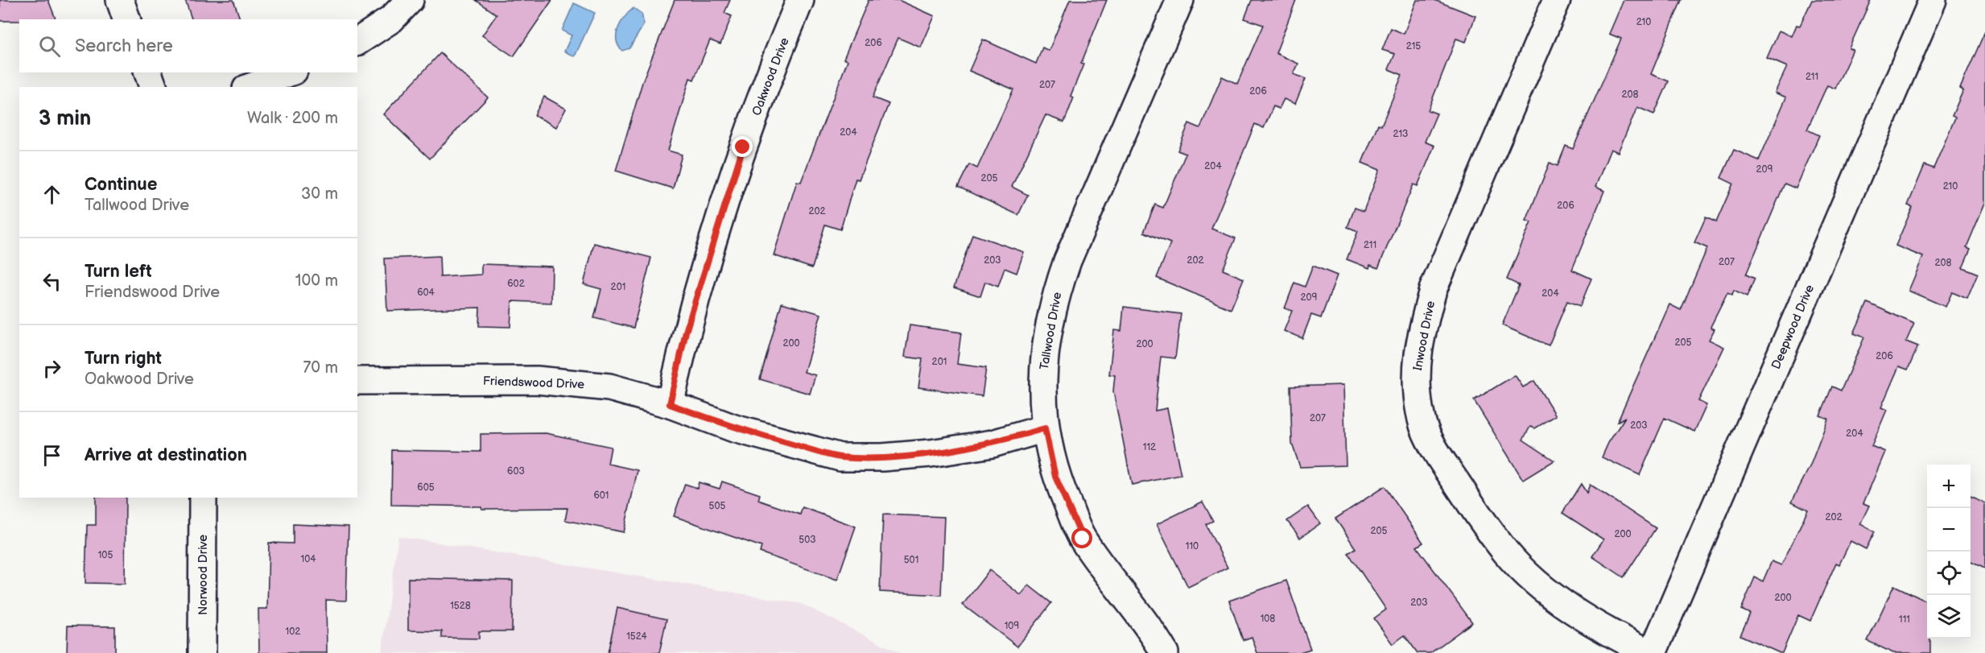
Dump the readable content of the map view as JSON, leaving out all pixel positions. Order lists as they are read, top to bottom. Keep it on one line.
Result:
{"streets":{"street":["Oakwood Drive","Deepwood Drive","Tallwood Drive","Inwood Drive","Friendswood Drive","Norwood Drive"]},"crossings":[["Oakwood Drive","Friendswood Drive"],["Deepwood Drive","Inwood Drive"],["Tallwood Drive","Friendswood Drive"]],"house_numbers":["210","206","215","211","207","206","208","204","213","204","209","205","210","206","202","211","203","202","207","208","602","201","604","204","209","205","200","200","206","201","207","203","204","112","603","605","601","505","202","205","200","503","110","105","104","501","200","203","1528","108","111","109","102","1524"],"page":{"search":"Search here","heading":["3 min","Walk · 200 m"],"list":[["Continue","Tallwood Drive","30 m"],["Turn left","Friendswood Drive","100 m"],["Turn right","Oakwood Drive","70 m"],"Arrive at destination"],"map_buttons":["+","−"]}}
